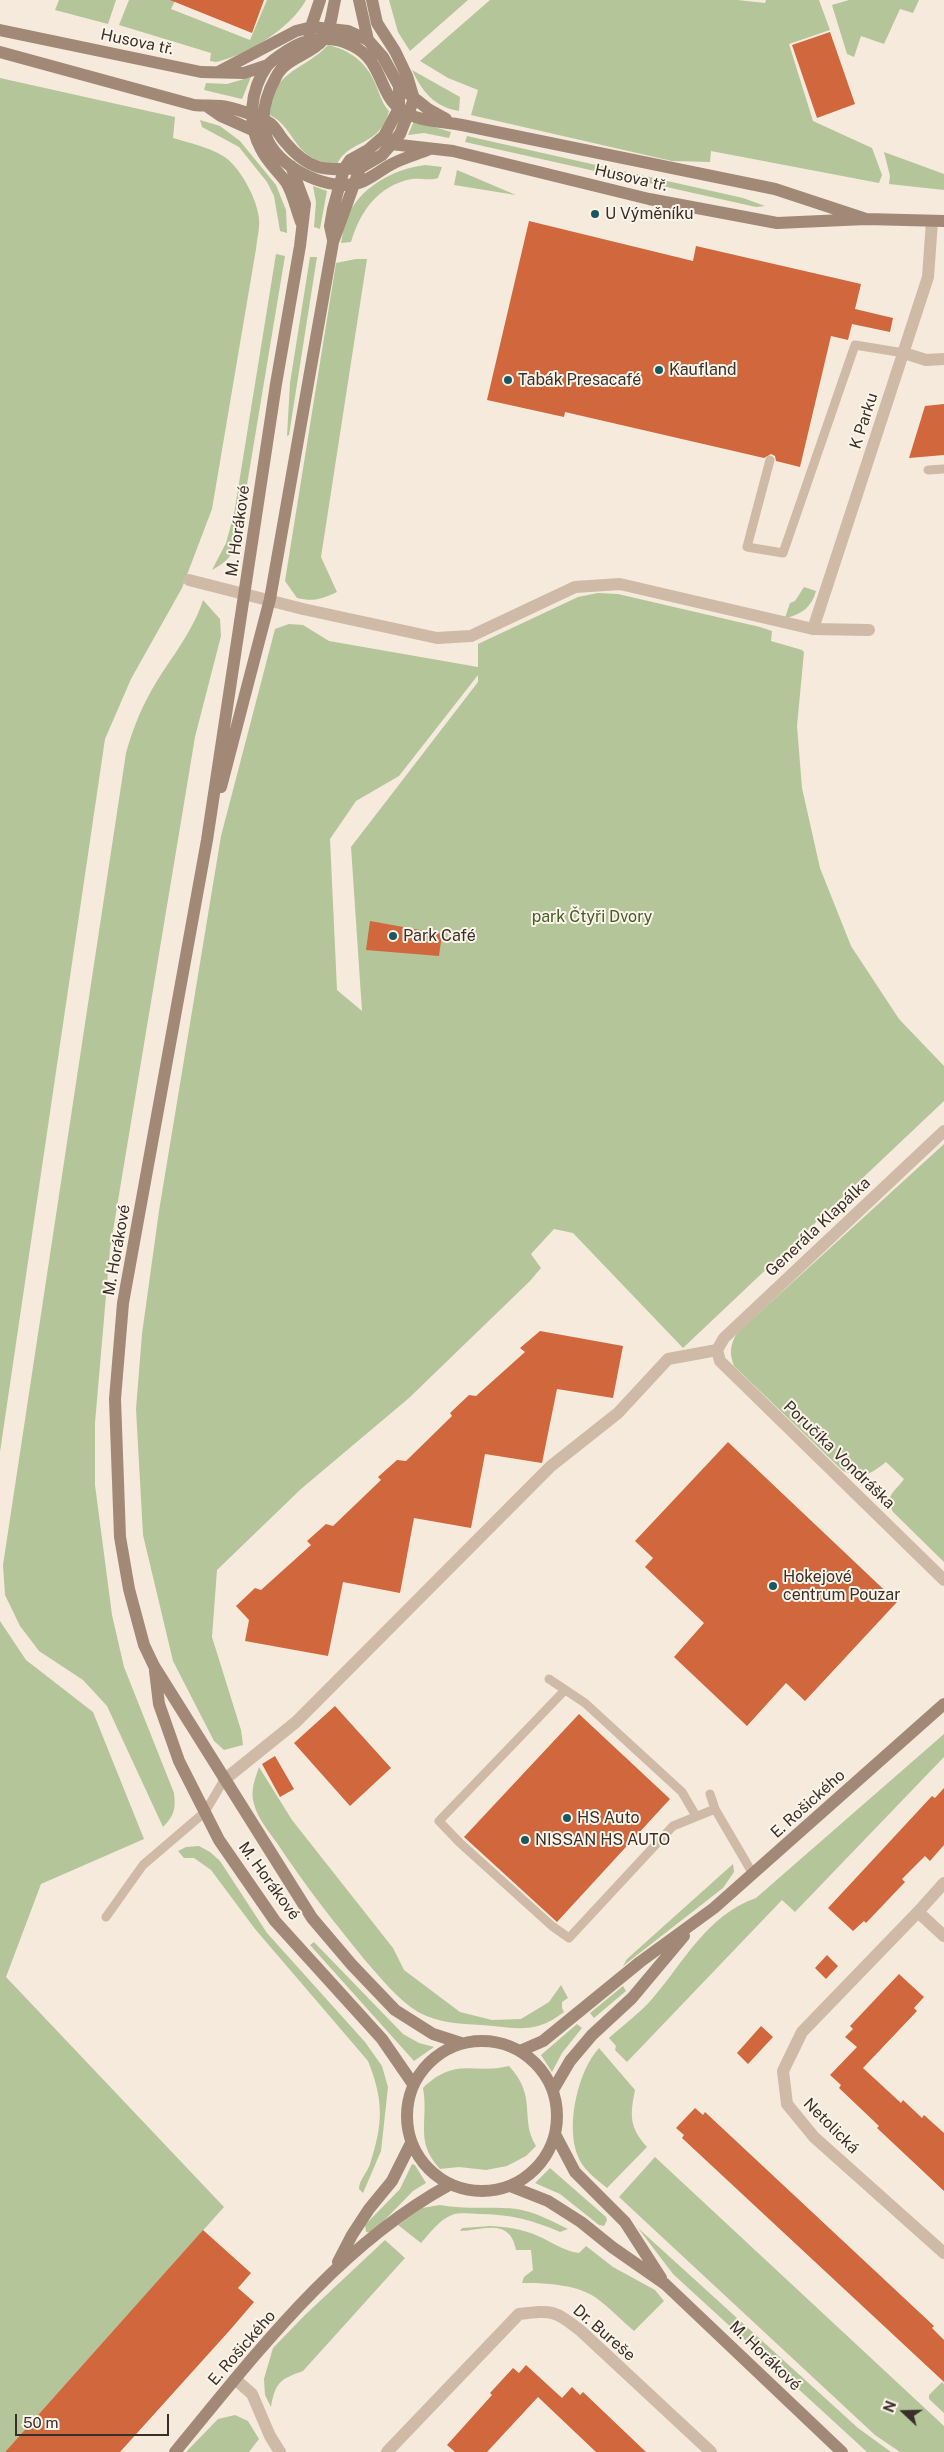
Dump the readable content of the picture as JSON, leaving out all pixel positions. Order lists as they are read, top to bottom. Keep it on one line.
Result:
{"streets":{"street":["Husova tř.","K Parku","M. Horákové","Generála Klapálka","Poručíka Vondráška","E. Rošického","Netolická","Dr. Bureše"]},"crossings":[["Husova tř.","K Parku"],["M. Horákové","E. Rošického"],["Generála Klapálka","Poručíka Vondráška"]],"parks":["park Čtyři Dvory"],"places":["U Výměníku","Kaufland","Tabák Presacafé","Park Café","Hokejové centrum Pouzar","HS Auto","NISSAN HS AUTO"],"scale_bar":"50 m","north":"left"}
